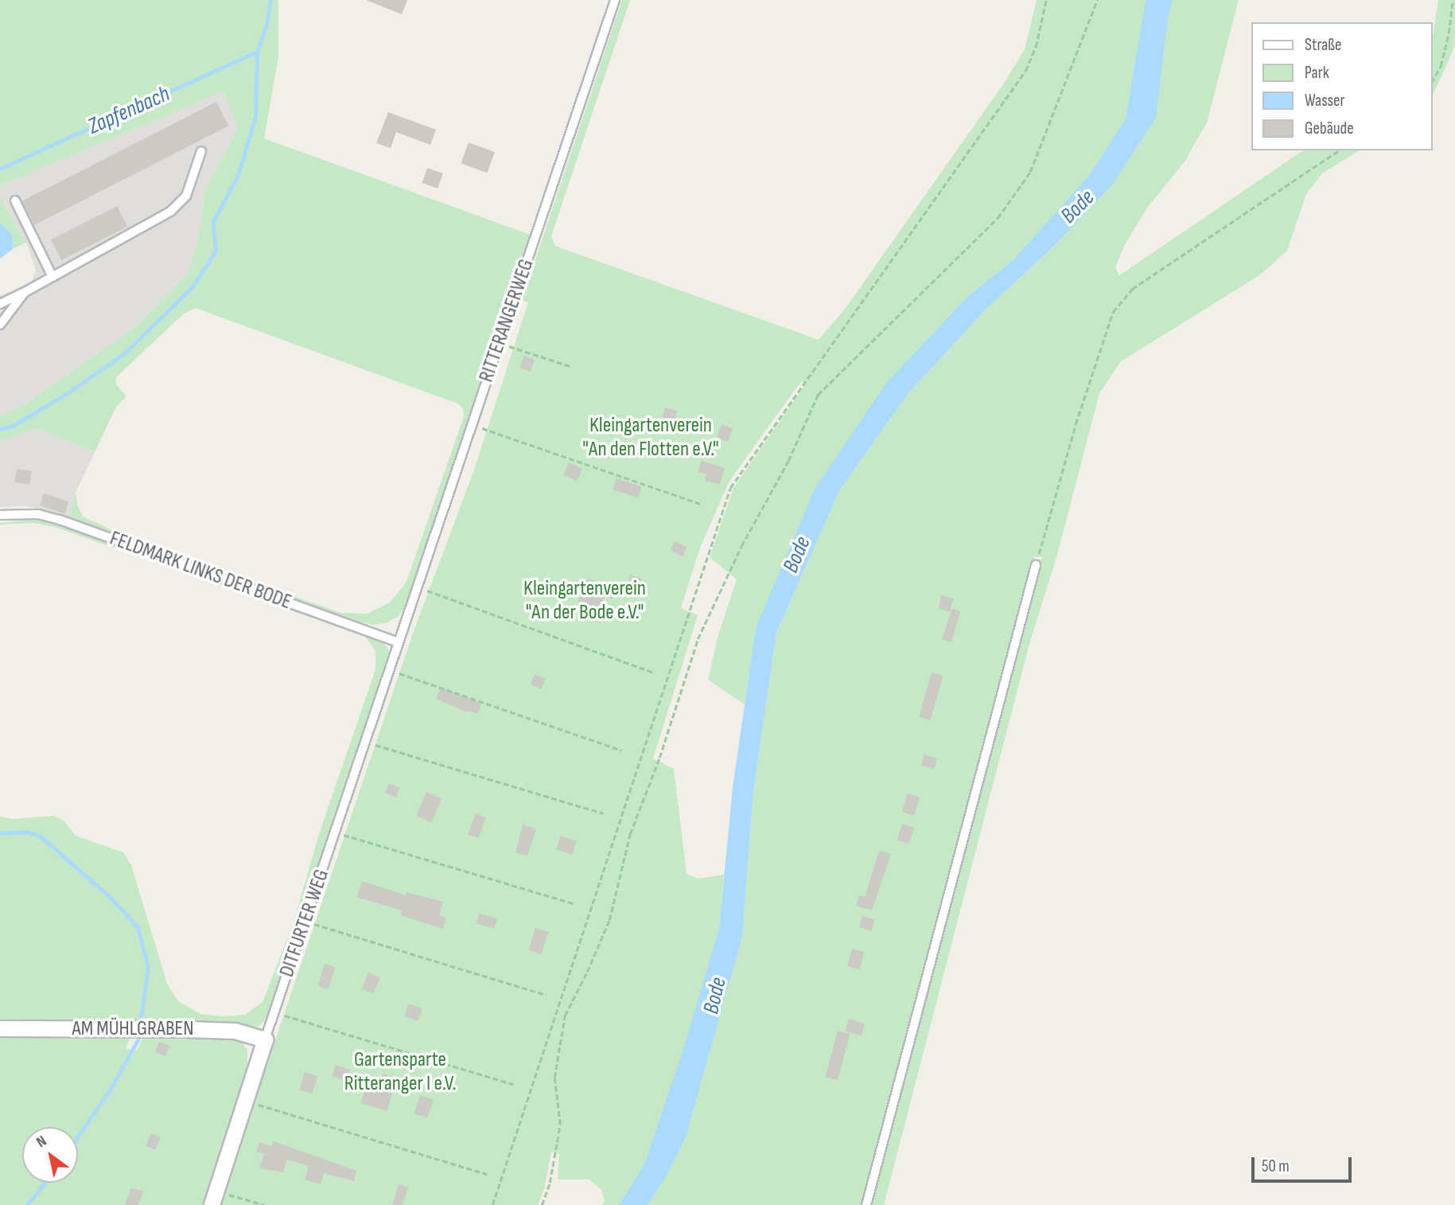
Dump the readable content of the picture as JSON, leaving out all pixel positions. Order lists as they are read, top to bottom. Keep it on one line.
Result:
{"streets":{"street":["DITFURTER WEG","AM MÜHLGRABEN"],"lane":["RITTERANGERWEG","FELDMARK LINKS DER BODE"]},"crossings":[["RITTERANGERWEG","FELDMARK LINKS DER BODE"],["RITTERANGERWEG","DITFURTER WEG"],["FELDMARK LINKS DER BODE","DITFURTER WEG"],["DITFURTER WEG","AM MÜHLGRABEN"]],"water":["Zapfenbach","Bode"],"parks":["Kleingartenverein \"An den Flotten e.V.\"","Kleingartenverein \"An der Bode e.V.\"","Gartensparte Ritteranger I e.V."],"legend":["Straße","Park","Wasser","Gebäude"],"scale_bar":"50 m","north":"top left"}
